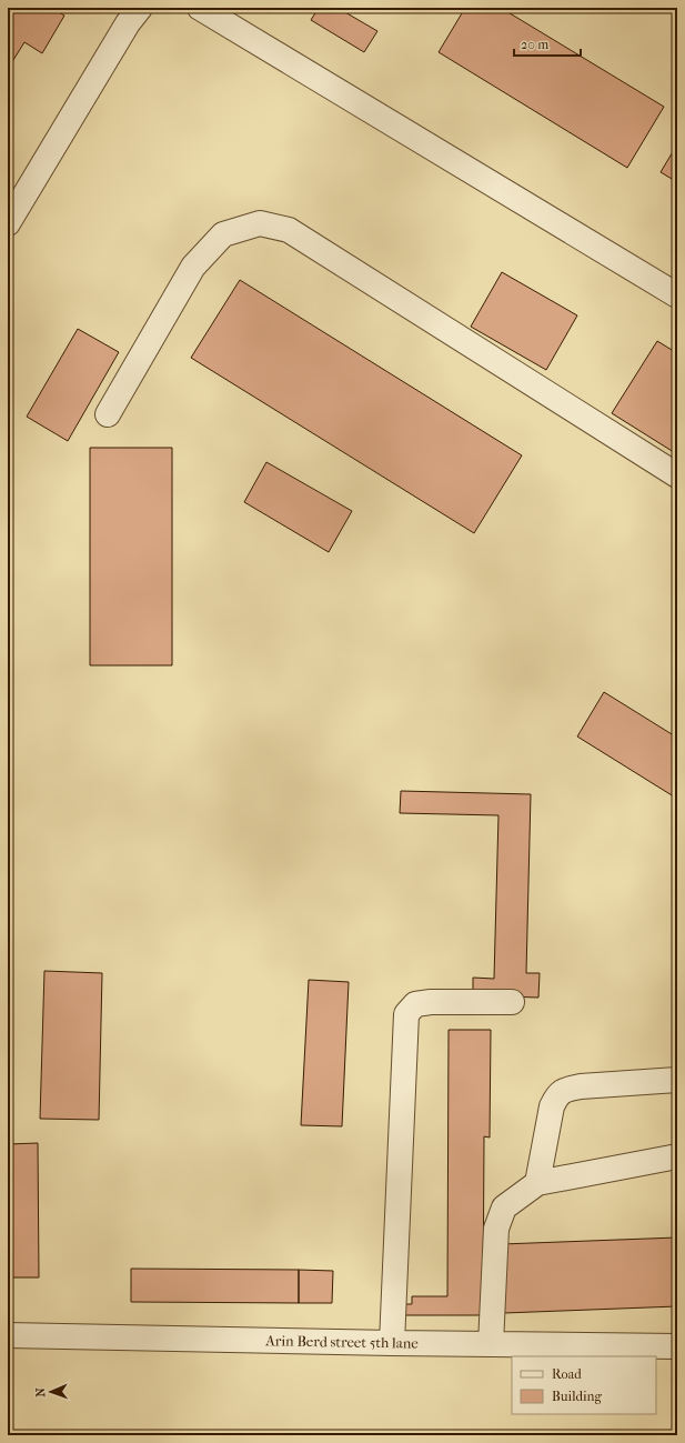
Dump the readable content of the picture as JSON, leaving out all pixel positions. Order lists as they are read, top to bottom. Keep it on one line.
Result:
{"streets":{"street":["Arin Berd street 5th lane"]},"legend":["Road","Building"],"scale_bar":"20 m","north":"left"}
